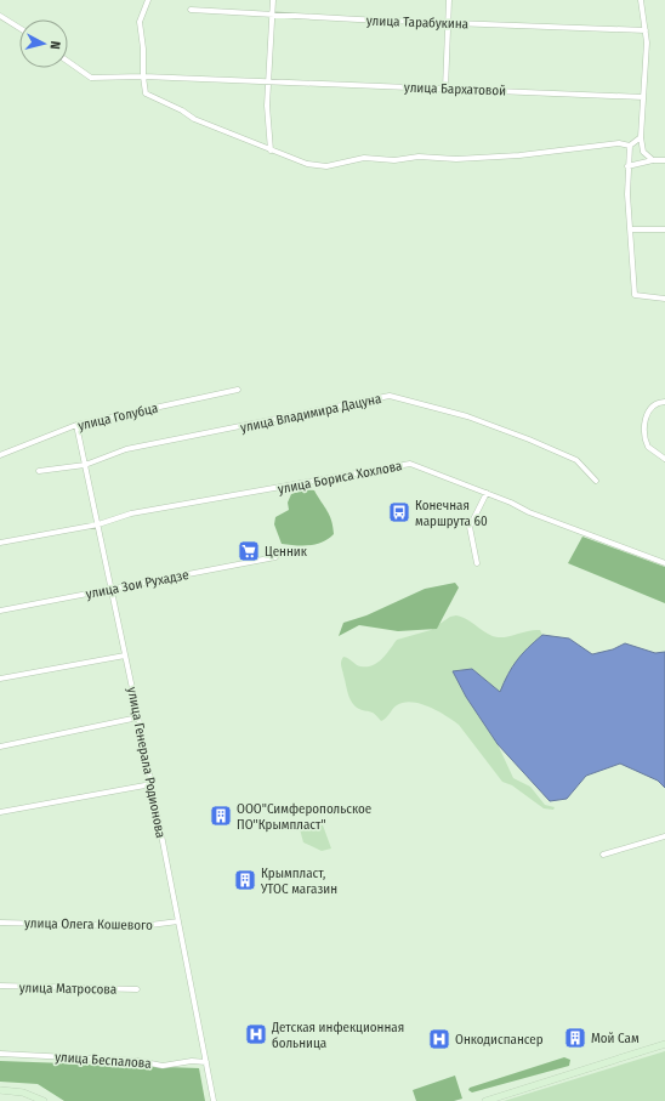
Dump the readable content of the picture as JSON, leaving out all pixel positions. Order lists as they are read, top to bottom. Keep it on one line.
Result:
{"streets":{"street":["улица Тарабукина","улица Бархатовой","улица Владимира Дацуна","улица Голубца","улица Бориса Хохлова","улица Зои Рухадзе","улица Генерала Родионова","улица Олега Кошевого","улица Матросова","улица Беспалова"]},"crossings":[["улица Владимира Дацуна","улица Генерала Родионова"],["улица Голубца","улица Генерала Родионова"],["улица Бориса Хохлова","улица Генерала Родионова"],["улица Зои Рухадзе","улица Генерала Родионова"],["улица Генерала Родионова","улица Олега Кошевого"],["улица Генерала Родионова","улица Беспалова"]],"places":{"bus stop":["Конечная маршрута 60"],"supermarket":["Ценник"],"building":["ООО\"Симферопольское ПО\"Крымпласт\"","Крымпласт, УТОС магазин","Мой Сам"],"hospital":["Детская инфекционная больница","Онкодиспансер"]},"north":"right"}
